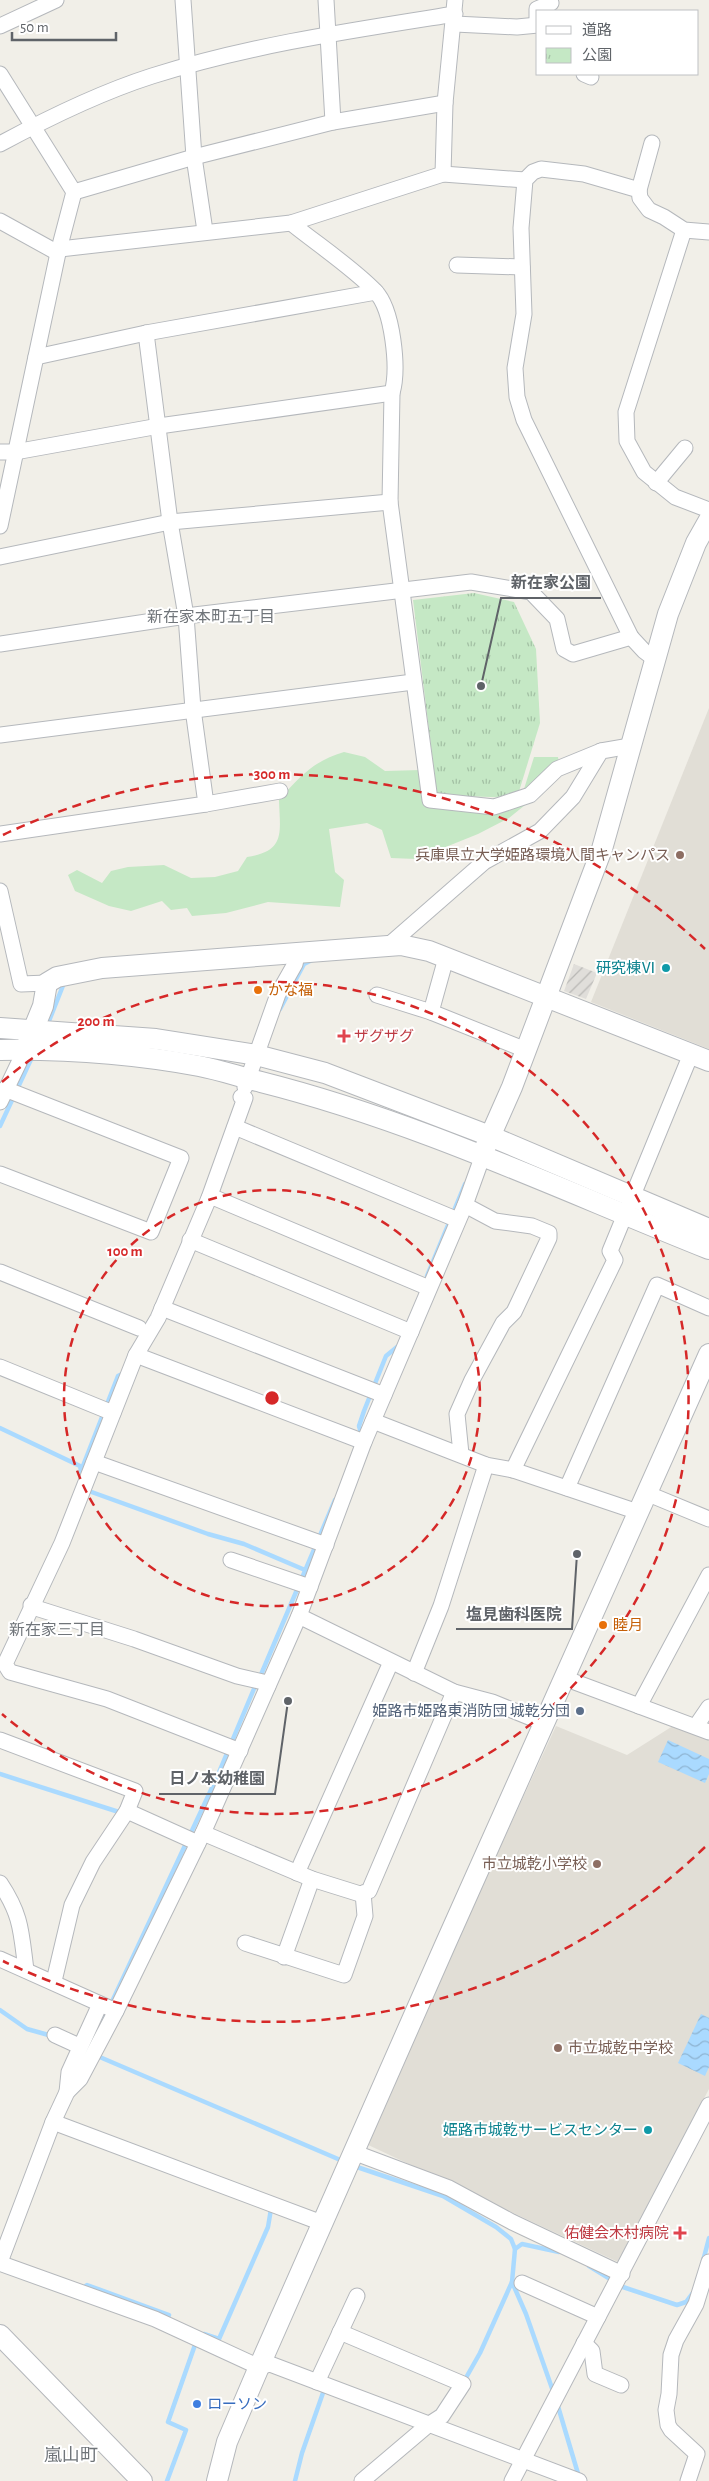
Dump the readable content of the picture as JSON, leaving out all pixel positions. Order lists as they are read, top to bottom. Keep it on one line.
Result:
{"districts":["新在家本町五丁目","新在家三丁目","嵐山町"],"places":{"other":["新在家公園","兵庫県立大学姫路環境人間キャンパス","研究棟Ⅵ","かな福","塩見歯科医院","睦月","日ノ本幼稚園","姫路市姫路東消防団 城乾分団","市立城乾小学校","市立城乾中学校","姫路市城乾サービスセンター","ローソン"],"health":["ザグザグ","佑健会木村病院"]},"legend":["道路","公園"],"scale_bar":"50 m","rings":["300 m","200 m","100 m"]}
